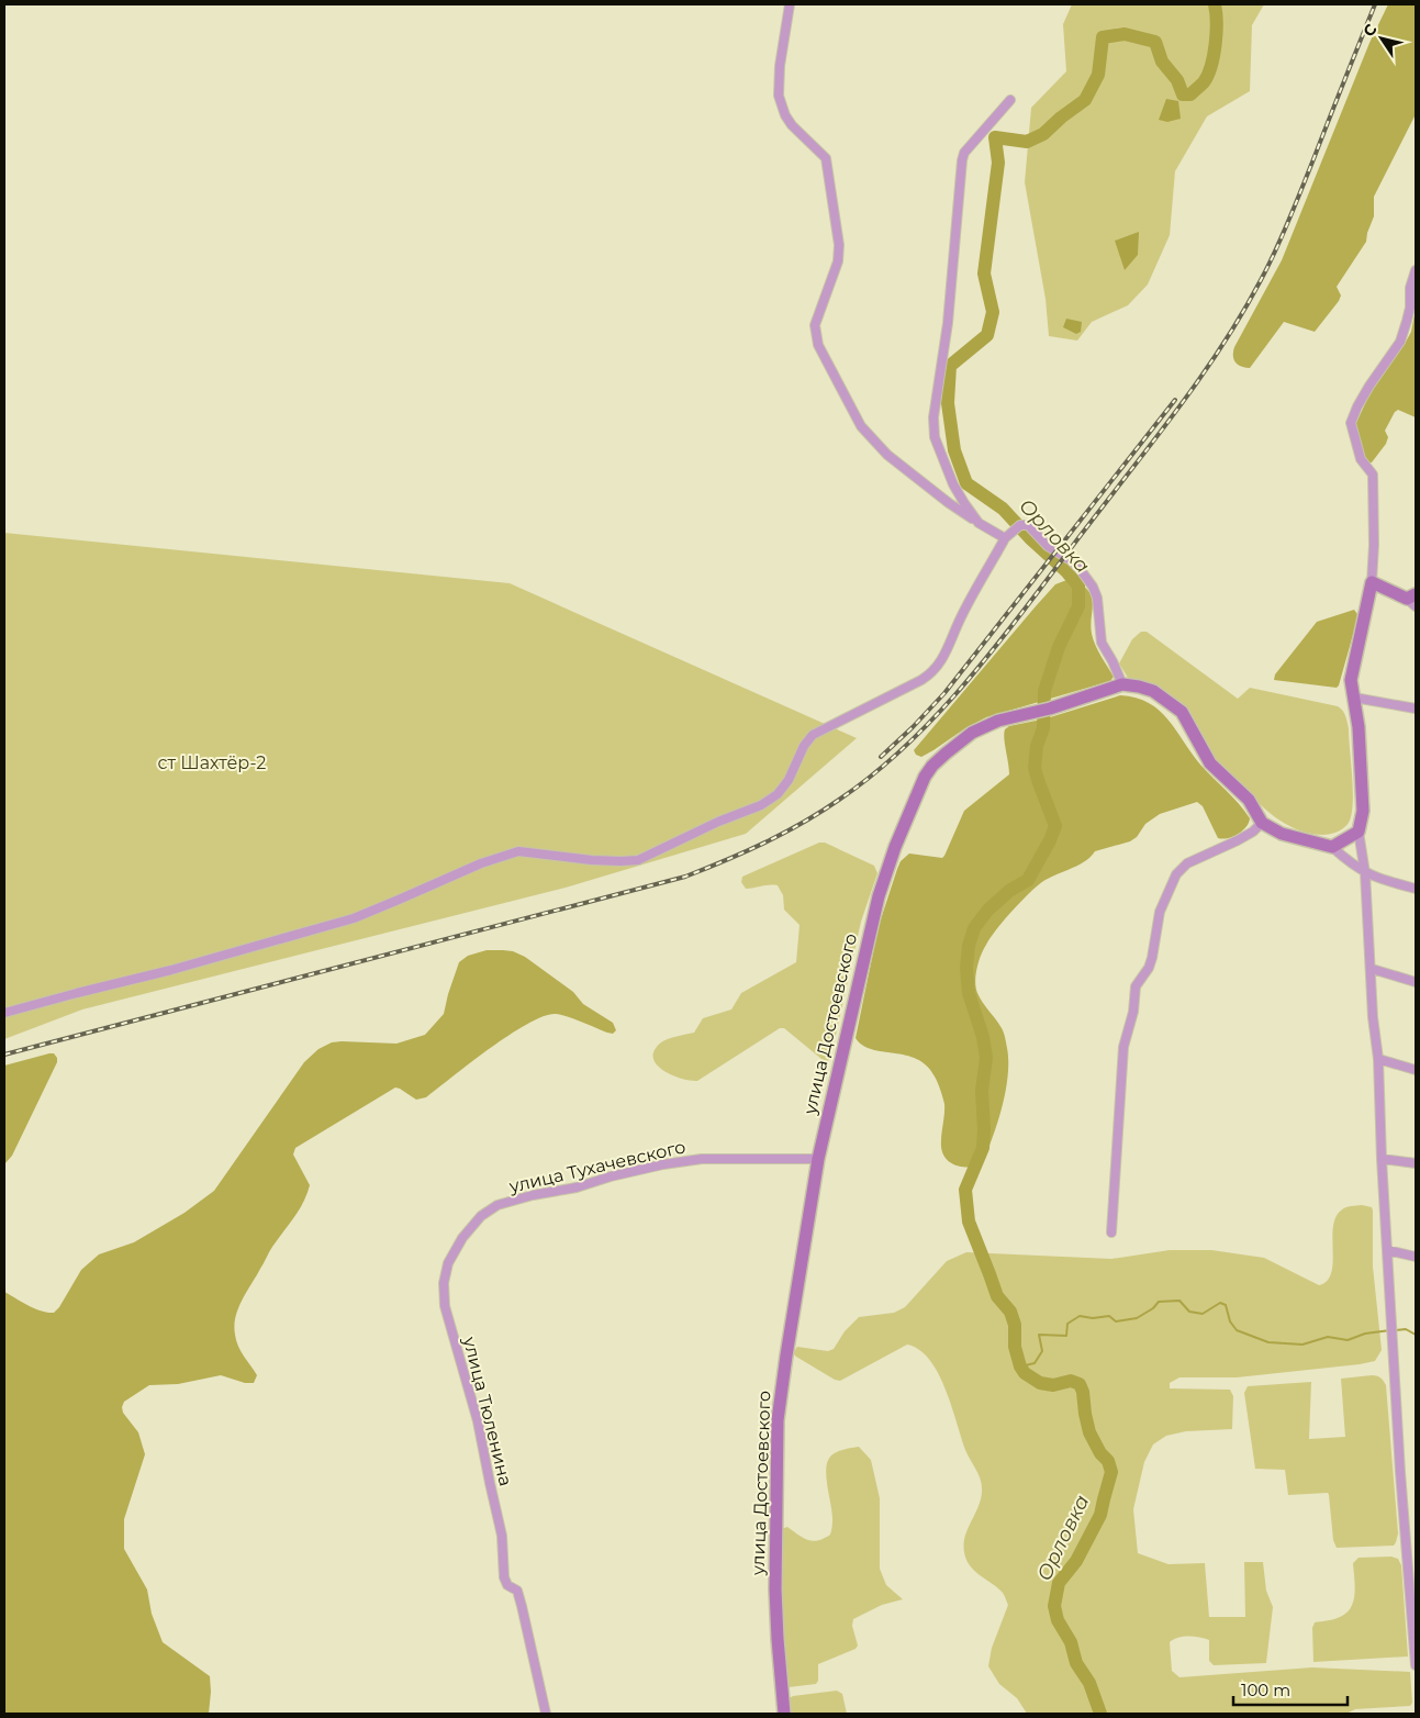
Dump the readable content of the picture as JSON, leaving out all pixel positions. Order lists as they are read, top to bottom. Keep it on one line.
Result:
{"streets":{"main road":["улица Достоевского"],"street":["улица Тухачевского","улица Тюленина"]},"crossings":[["улица Достоевского","улица Тухачевского"],["улица Тухачевского","улица Тюленина"]],"water":["Орловка"],"parks":["ст Шахтёр-2"],"scale_bar":"100 m","north":"top left"}
